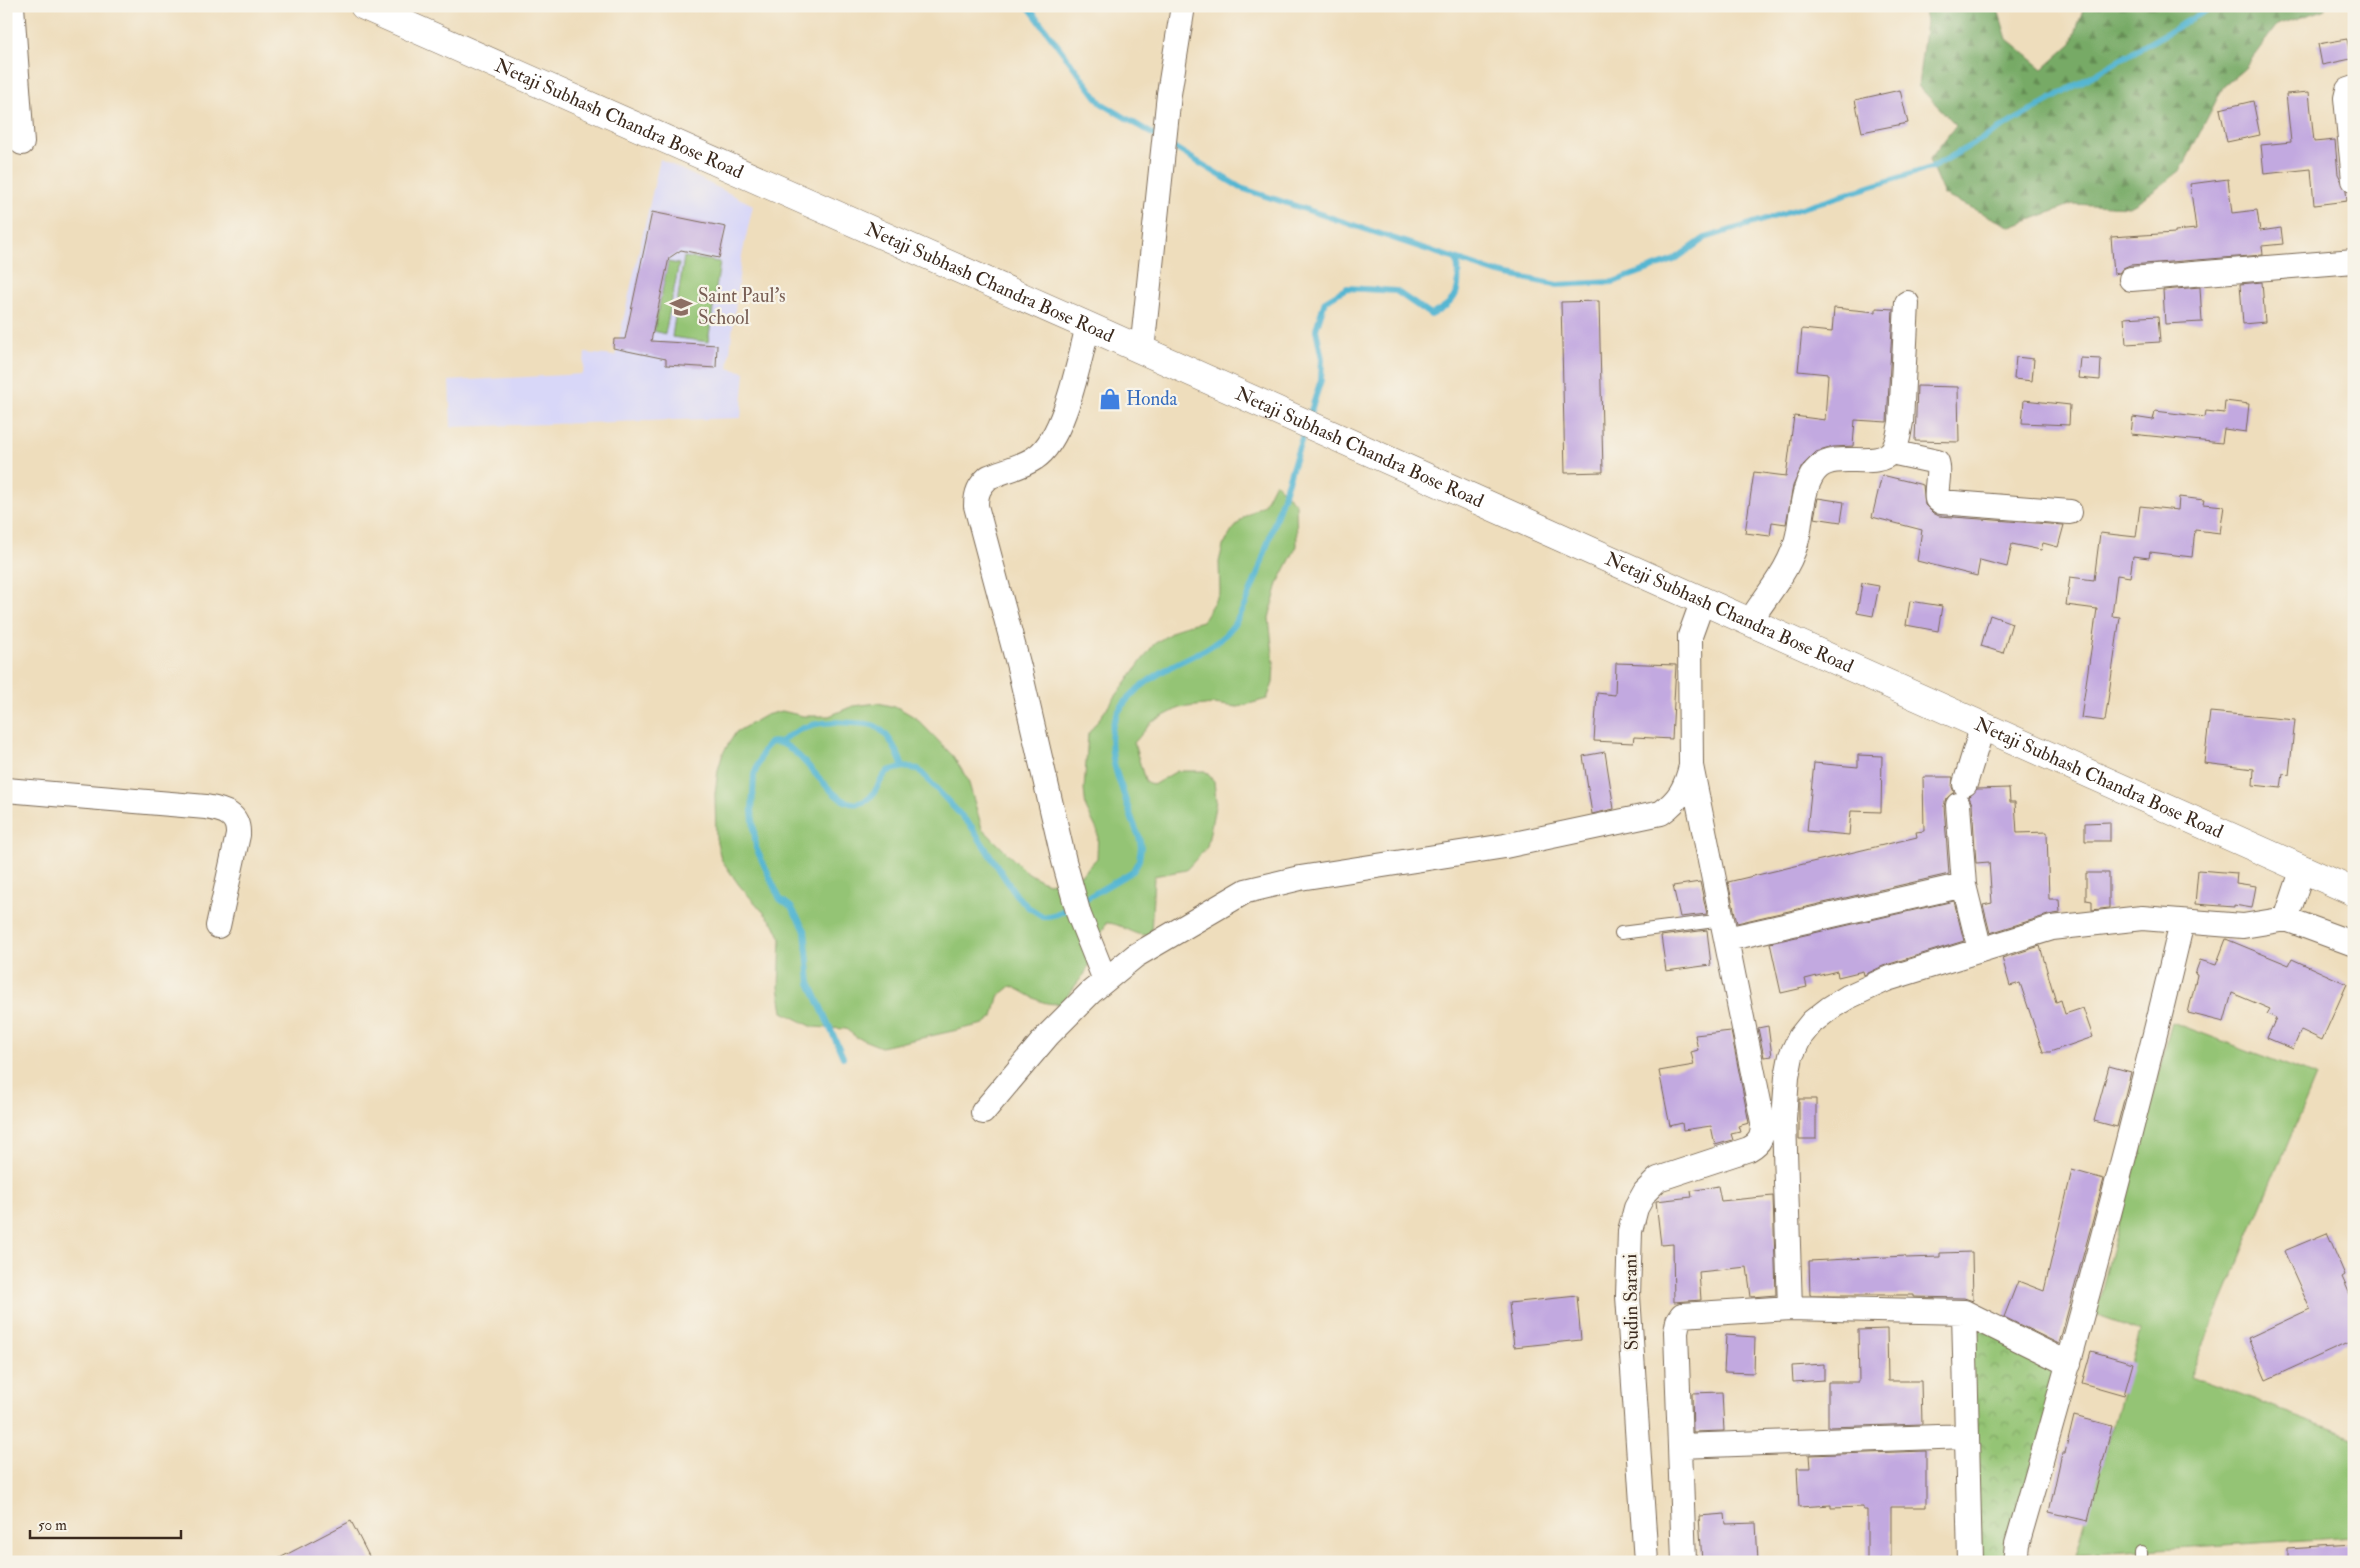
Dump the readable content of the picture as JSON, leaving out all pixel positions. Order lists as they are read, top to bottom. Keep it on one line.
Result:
{"streets":{"street":["Netaji Subhash Chandra Bose Road","Sudin Sarani"]},"places":{"school or university":["Saint Paul's School"],"shop":["Honda"]},"scale_bar":"50 m"}
